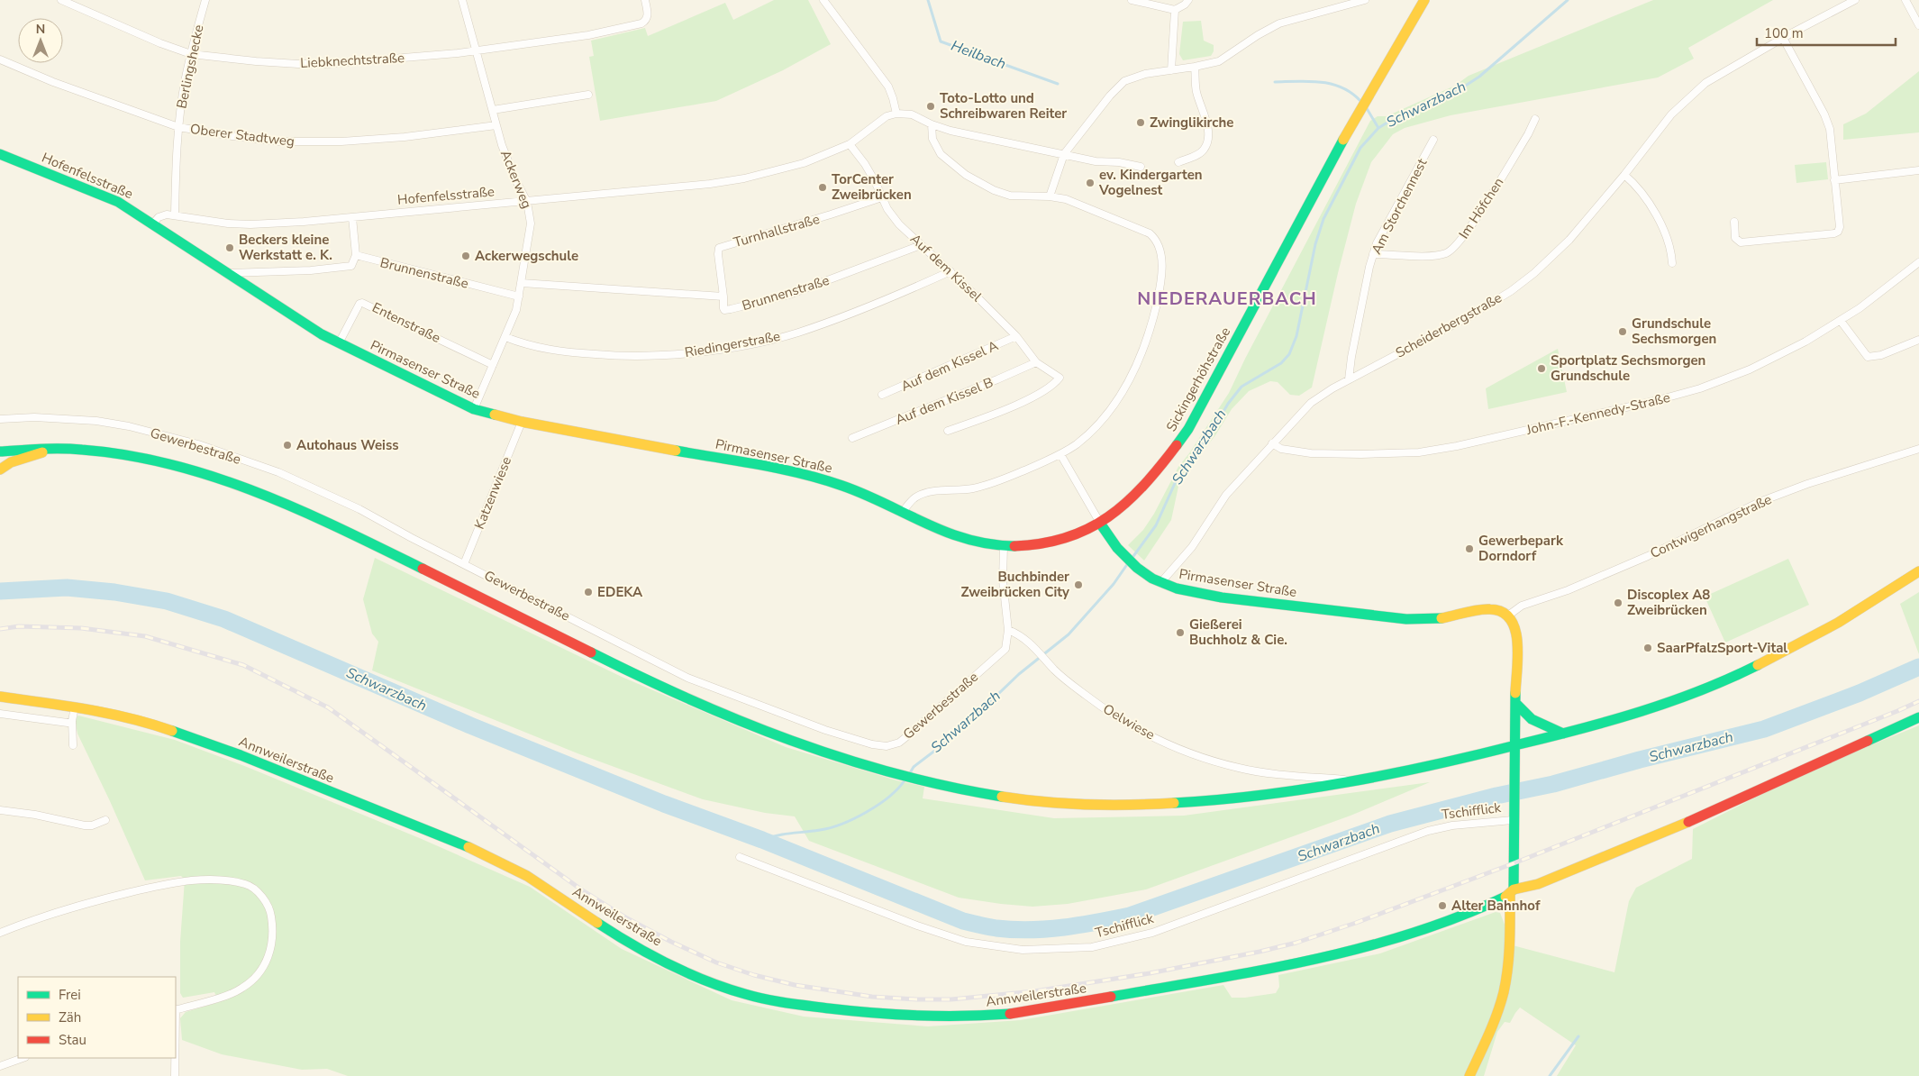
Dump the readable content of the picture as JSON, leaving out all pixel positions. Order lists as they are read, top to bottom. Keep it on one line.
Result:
{"streets":{"main road":["Hofenfelsstraße","Pirmasenser Straße","Sickingerhöhstraße","Annweilerstraße"],"street":["Liebknechtstraße","Berlingshecke","Oberer Stadtweg","Ackerweg","Am Storchennest","Im Höfchen","Turnhallstraße","Auf dem Kissel","Brunnenstraße","Entenstraße","Scheiderbergstraße","Riedingerstraße","Auf dem Kissel A","Auf dem Kissel B","John-F.-Kennedy-Straße","Gewerbestraße","Katzenwiese","Contwigerhangstraße","Oelwiese","Tschifflick"]},"crossings":[["Liebknechtstraße","Berlingshecke"],["Liebknechtstraße","Ackerweg"],["Berlingshecke","Oberer Stadtweg"],["Berlingshecke","Hofenfelsstraße"],["Oberer Stadtweg","Ackerweg"],["Hofenfelsstraße","Ackerweg"],["Hofenfelsstraße","Auf dem Kissel"],["Hofenfelsstraße","Pirmasenser Straße"],["Ackerweg","Brunnenstraße"],["Ackerweg","Entenstraße"],["Ackerweg","Riedingerstraße"],["Ackerweg","Pirmasenser Straße"],["Am Storchennest","Im Höfchen"],["Am Storchennest","Scheiderbergstraße"],["Turnhallstraße","Auf dem Kissel"],["Turnhallstraße","Brunnenstraße"],["Auf dem Kissel","Brunnenstraße"],["Auf dem Kissel","Riedingerstraße"],["Auf dem Kissel","Auf dem Kissel A"],["Auf dem Kissel","Auf dem Kissel B"],["Entenstraße","Pirmasenser Straße"],["Scheiderbergstraße","Pirmasenser Straße"],["Scheiderbergstraße","John-F.-Kennedy-Straße"],["Pirmasenser Straße","Sickingerhöhstraße"],["Pirmasenser Straße","Katzenwiese"],["Pirmasenser Straße","Contwigerhangstraße"],["Gewerbestraße","Katzenwiese"],["Gewerbestraße","Oelwiese"]],"districts":["NIEDERAUERBACH"],"water":["Heilbach","Schwarzbach"],"places":["Toto-Lotto und Schreibwaren Reiter","Zwinglikirche","ev. Kindergarten Vogelnest","TorCenter Zweibrücken","Beckers kleine Werkstatt e. K.","Ackerwegschule","Grundschule Sechsmorgen","Sportplatz Sechsmorgen Grundschule","Autohaus Weiss","Gewerbepark Dorndorf","Buchbinder Zweibrücken City","EDEKA","Discoplex A8 Zweibrücken","Gießerei Buchholz & Cie.","SaarPfalzSport-Vital","Alter Bahnhof"],"legend":["Frei","Zäh","Stau"],"scale_bar":"100 m","north":"top"}
